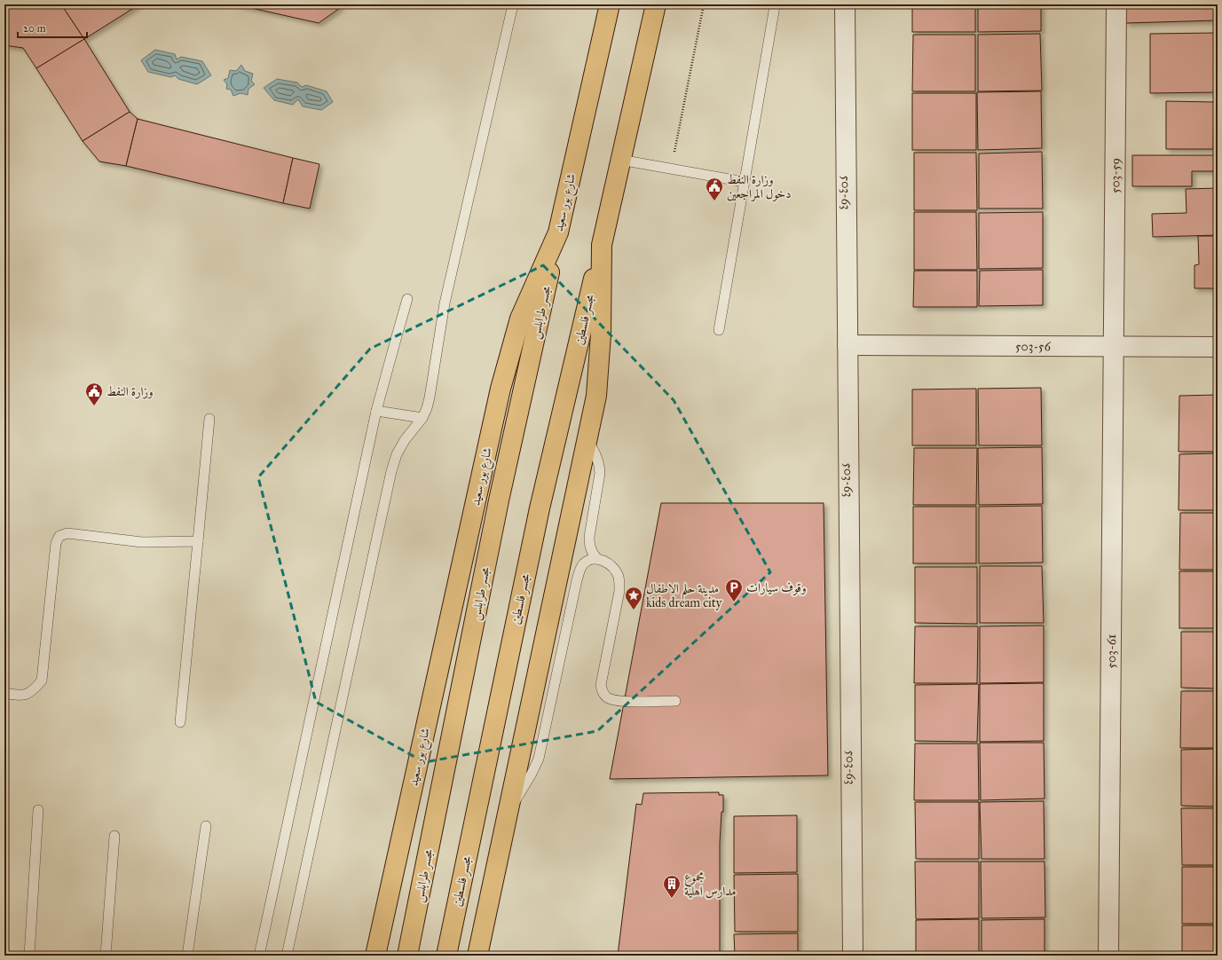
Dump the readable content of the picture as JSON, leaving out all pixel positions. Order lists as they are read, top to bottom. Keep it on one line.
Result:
{"streets":{"main road":["شارع بور سعيد","مجسر طرابلس","مجسر فلسطين"],"street":["503-59","503-63","503-56","503-61"]},"crossings":[["503-59","503-56"],["503-59","503-61"],["503-63","503-56"],["شارع بور سعيد","مجسر طرابلس"],["503-56","503-61"]],"places":{"public building":["وزارة النفط دخول المراجعين","وزارة النفط"],"parking":["وقوف سيارات"],"place":["مدينة حلم الاطفال kids dream city"],"building":["مجموع مدارس اهلية"]},"scale_bar":"20 m"}
